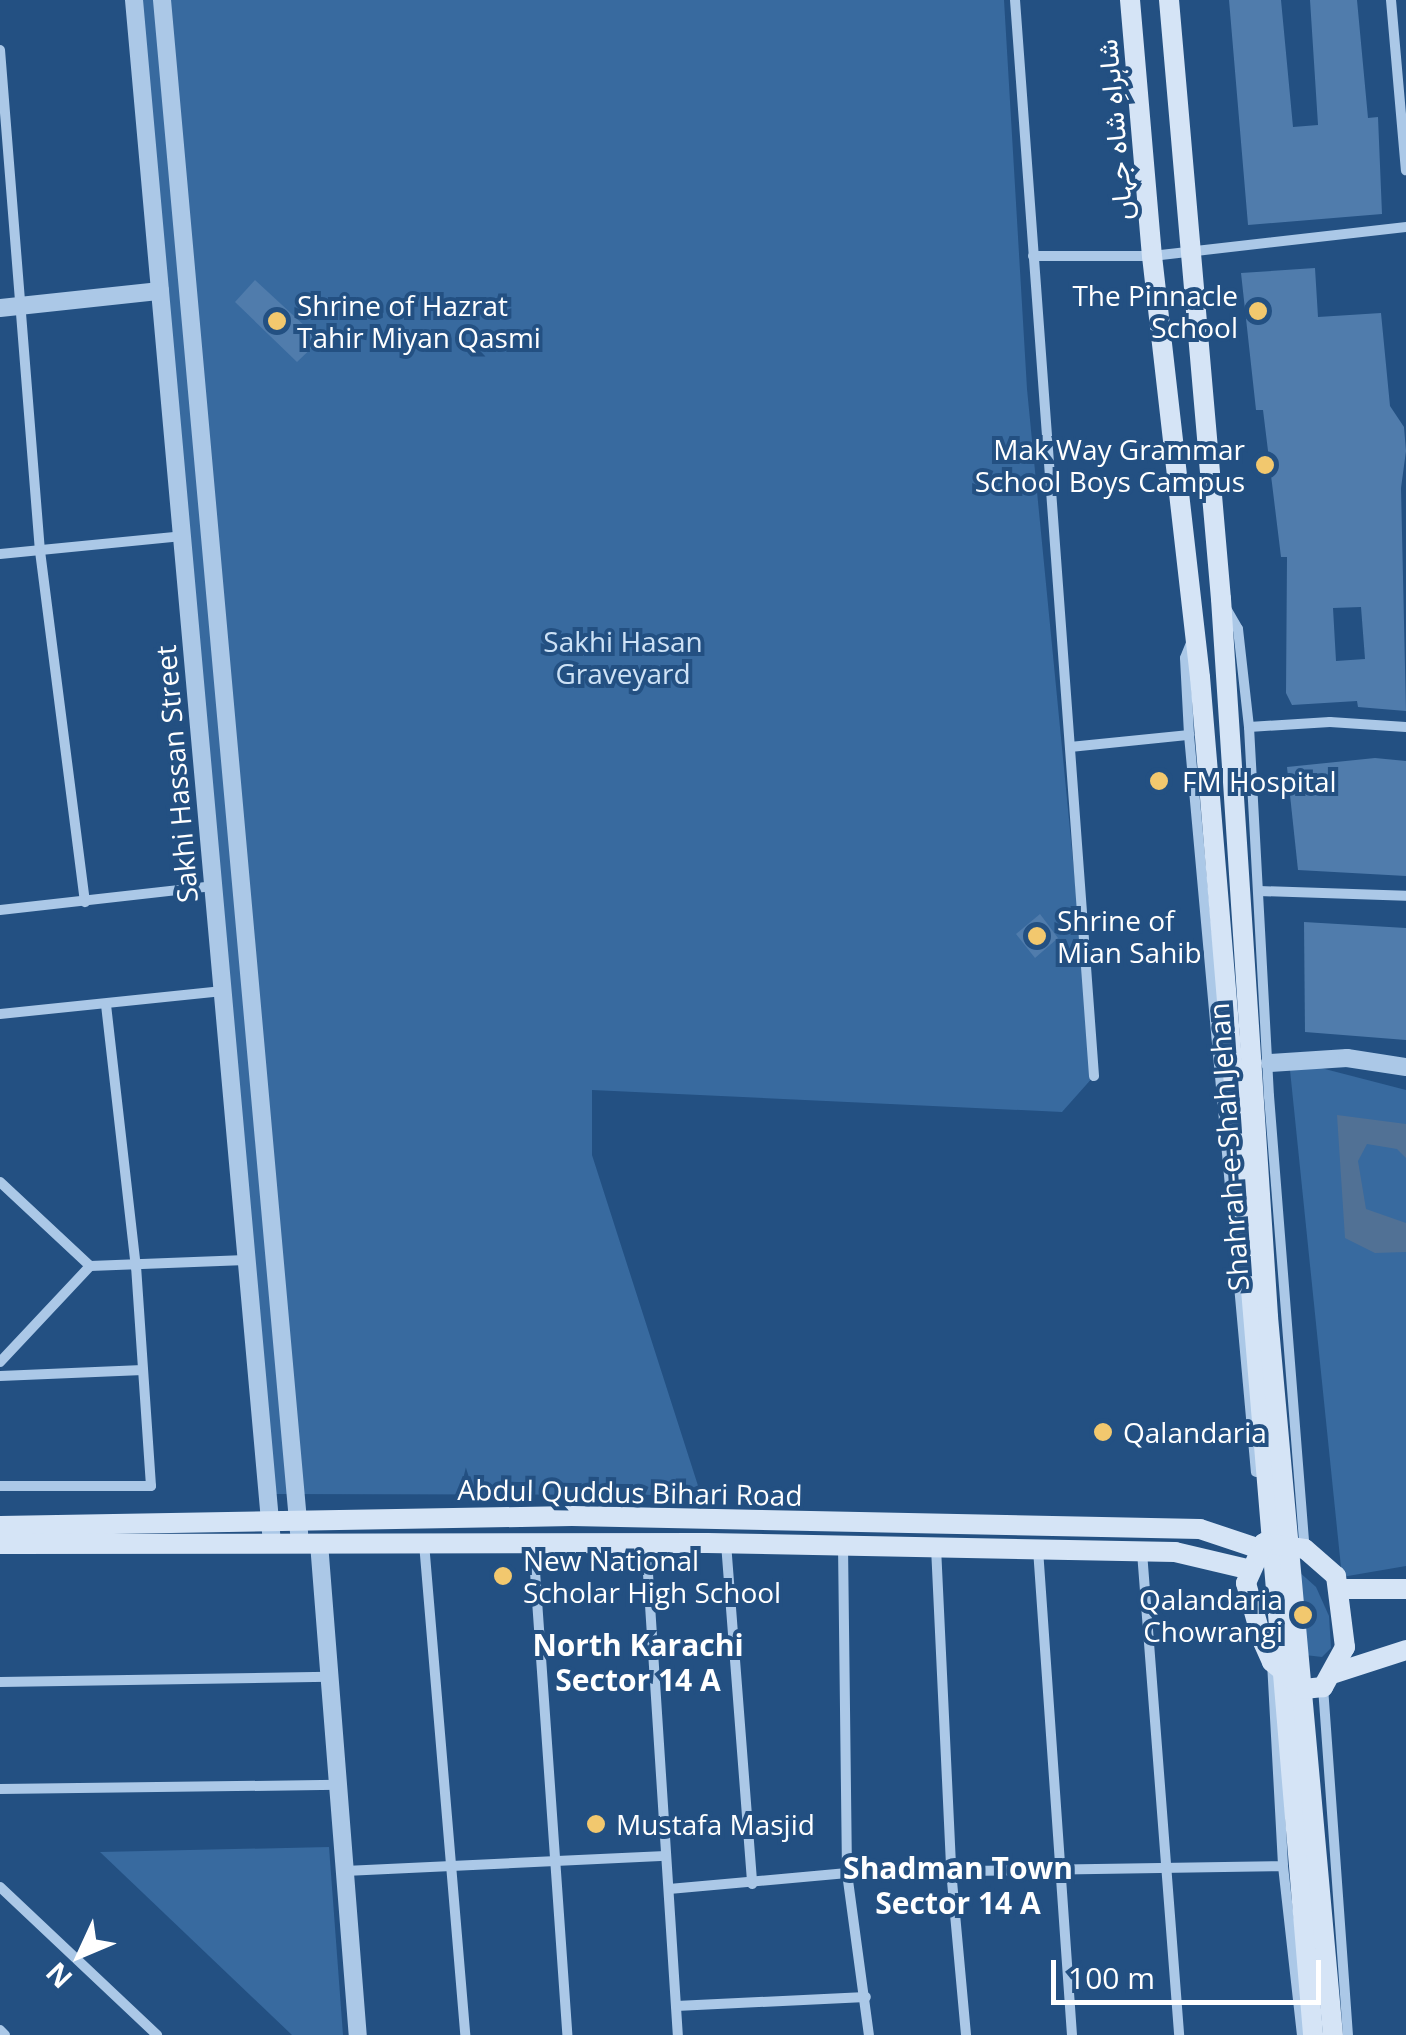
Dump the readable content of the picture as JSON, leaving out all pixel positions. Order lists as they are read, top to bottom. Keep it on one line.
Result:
{"streets":{"main road":["شاہراہِ شاہ جہاں","Shahrah-e-Shah Jehan","Abdul Quddus Bihari Road"],"street":["Sakhi Hassan Street"]},"crossings":[["شاہراہِ شاہ جہاں","Shahrah-e-Shah Jehan"],["Sakhi Hassan Street","Abdul Quddus Bihari Road"]],"districts":["North Karachi Sector 14 A","Shadman Town Sector 14 A"],"parks":["Sakhi Hasan Graveyard"],"places":["The Pinnacle School","Shrine of Hazrat Tahir Miyan Qasmi","Mak Way Grammar School Boys Campus","FM Hospital","Shrine of Mian Sahib","Qalandaria","New National Scholar High School","Qalandaria Chowrangi","Mustafa Masjid"],"scale_bar":"100 m","north":"bottom left"}
